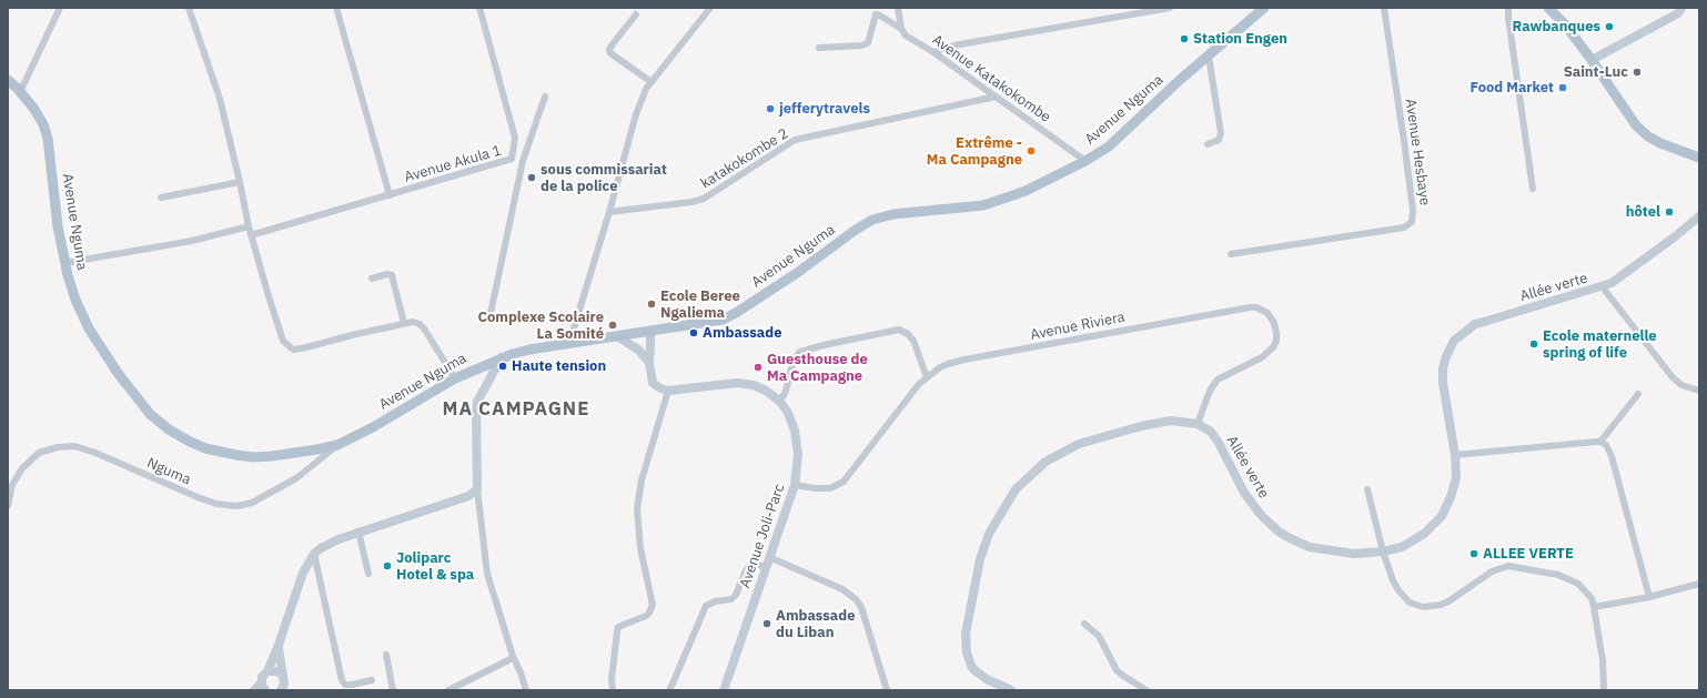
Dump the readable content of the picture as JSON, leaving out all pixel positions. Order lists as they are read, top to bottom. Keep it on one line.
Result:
{"streets":{"main road":["Avenue Nguma"],"street":["Avenue Katakokombe","Avenue Hesbaye","katakokombe 2","Avenue Akula 1","Allée verte","Avenue Riviera","Nguma","Avenue Joli-Parc"]},"crossings":[["Avenue Katakokombe","Avenue Nguma"],["Avenue Katakokombe","katakokombe 2"],["Avenue Nguma","Nguma"],["Allée verte","Avenue Riviera"],["Avenue Riviera","Avenue Joli-Parc"]],"districts":["MA CAMPAGNE"],"places":["Rawbanques","Station Engen","Saint-Luc","Food Market","jefferytravels","Extrême - Ma Campagne","sous commissariat de la police","hôtel","Ecole Beree Ngaliema","Complexe Scolaire La Somité","Ambassade","Ecole maternelle spring of life","Haute tension","Guesthouse de Ma Campagne","ALLEE VERTE","Joliparc Hotel & spa","Ambassade du Liban"]}
